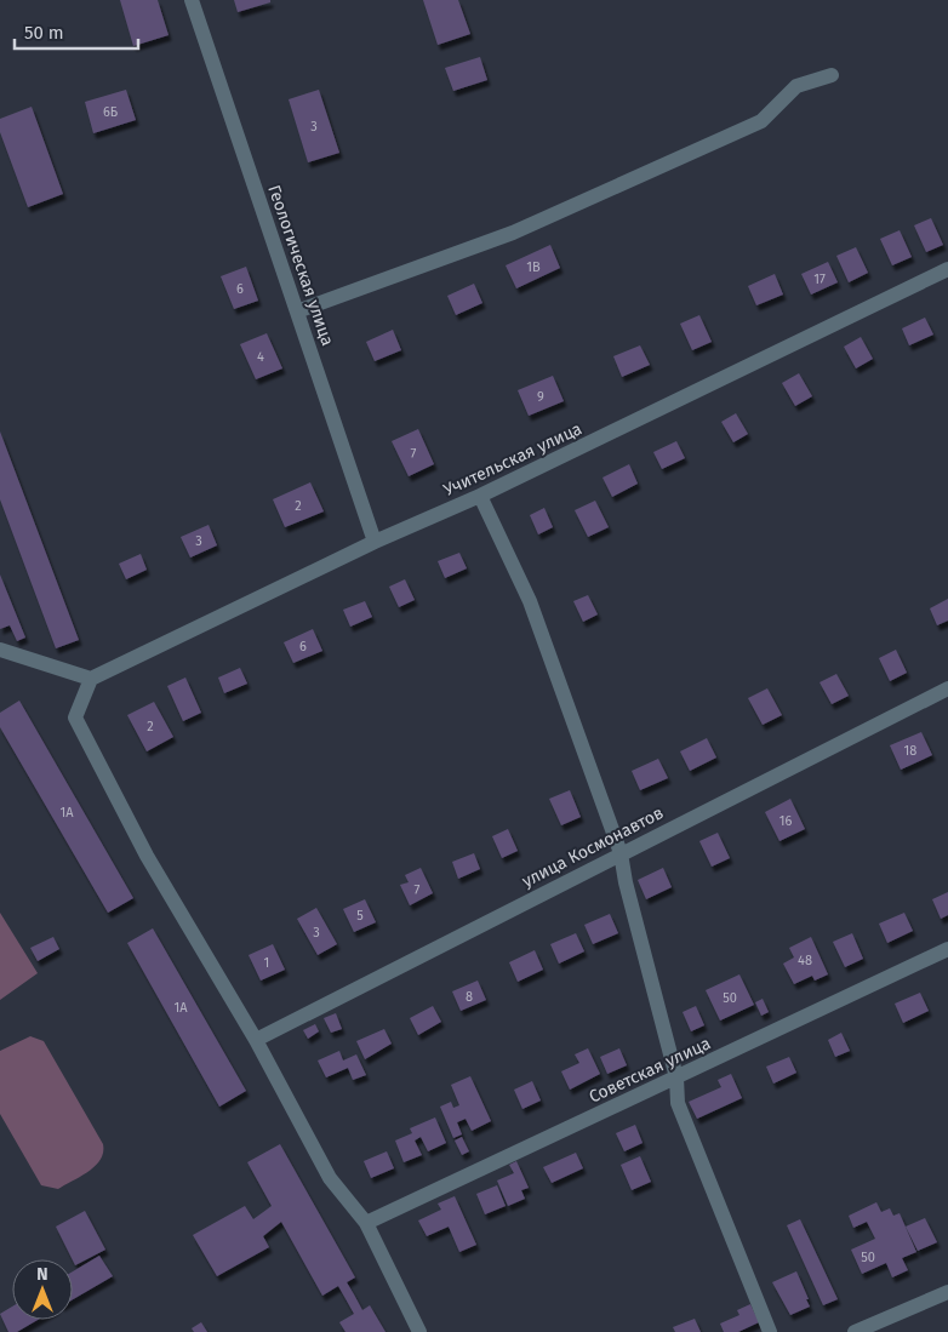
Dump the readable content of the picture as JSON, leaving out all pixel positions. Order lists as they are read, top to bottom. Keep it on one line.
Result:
{"streets":{"street":["Геологическая улица","Учительская улица","улица Космонавтов","Советская улица"]},"crossings":[["Геологическая улица","Учительская улица"]],"house_numbers":["6Б","3","1В","17","6","4","9","7","2","3","6","2","18","1А","16","7","5","3","48","1","8","50","1А","50"],"scale_bar":"50 m","north":"top"}
